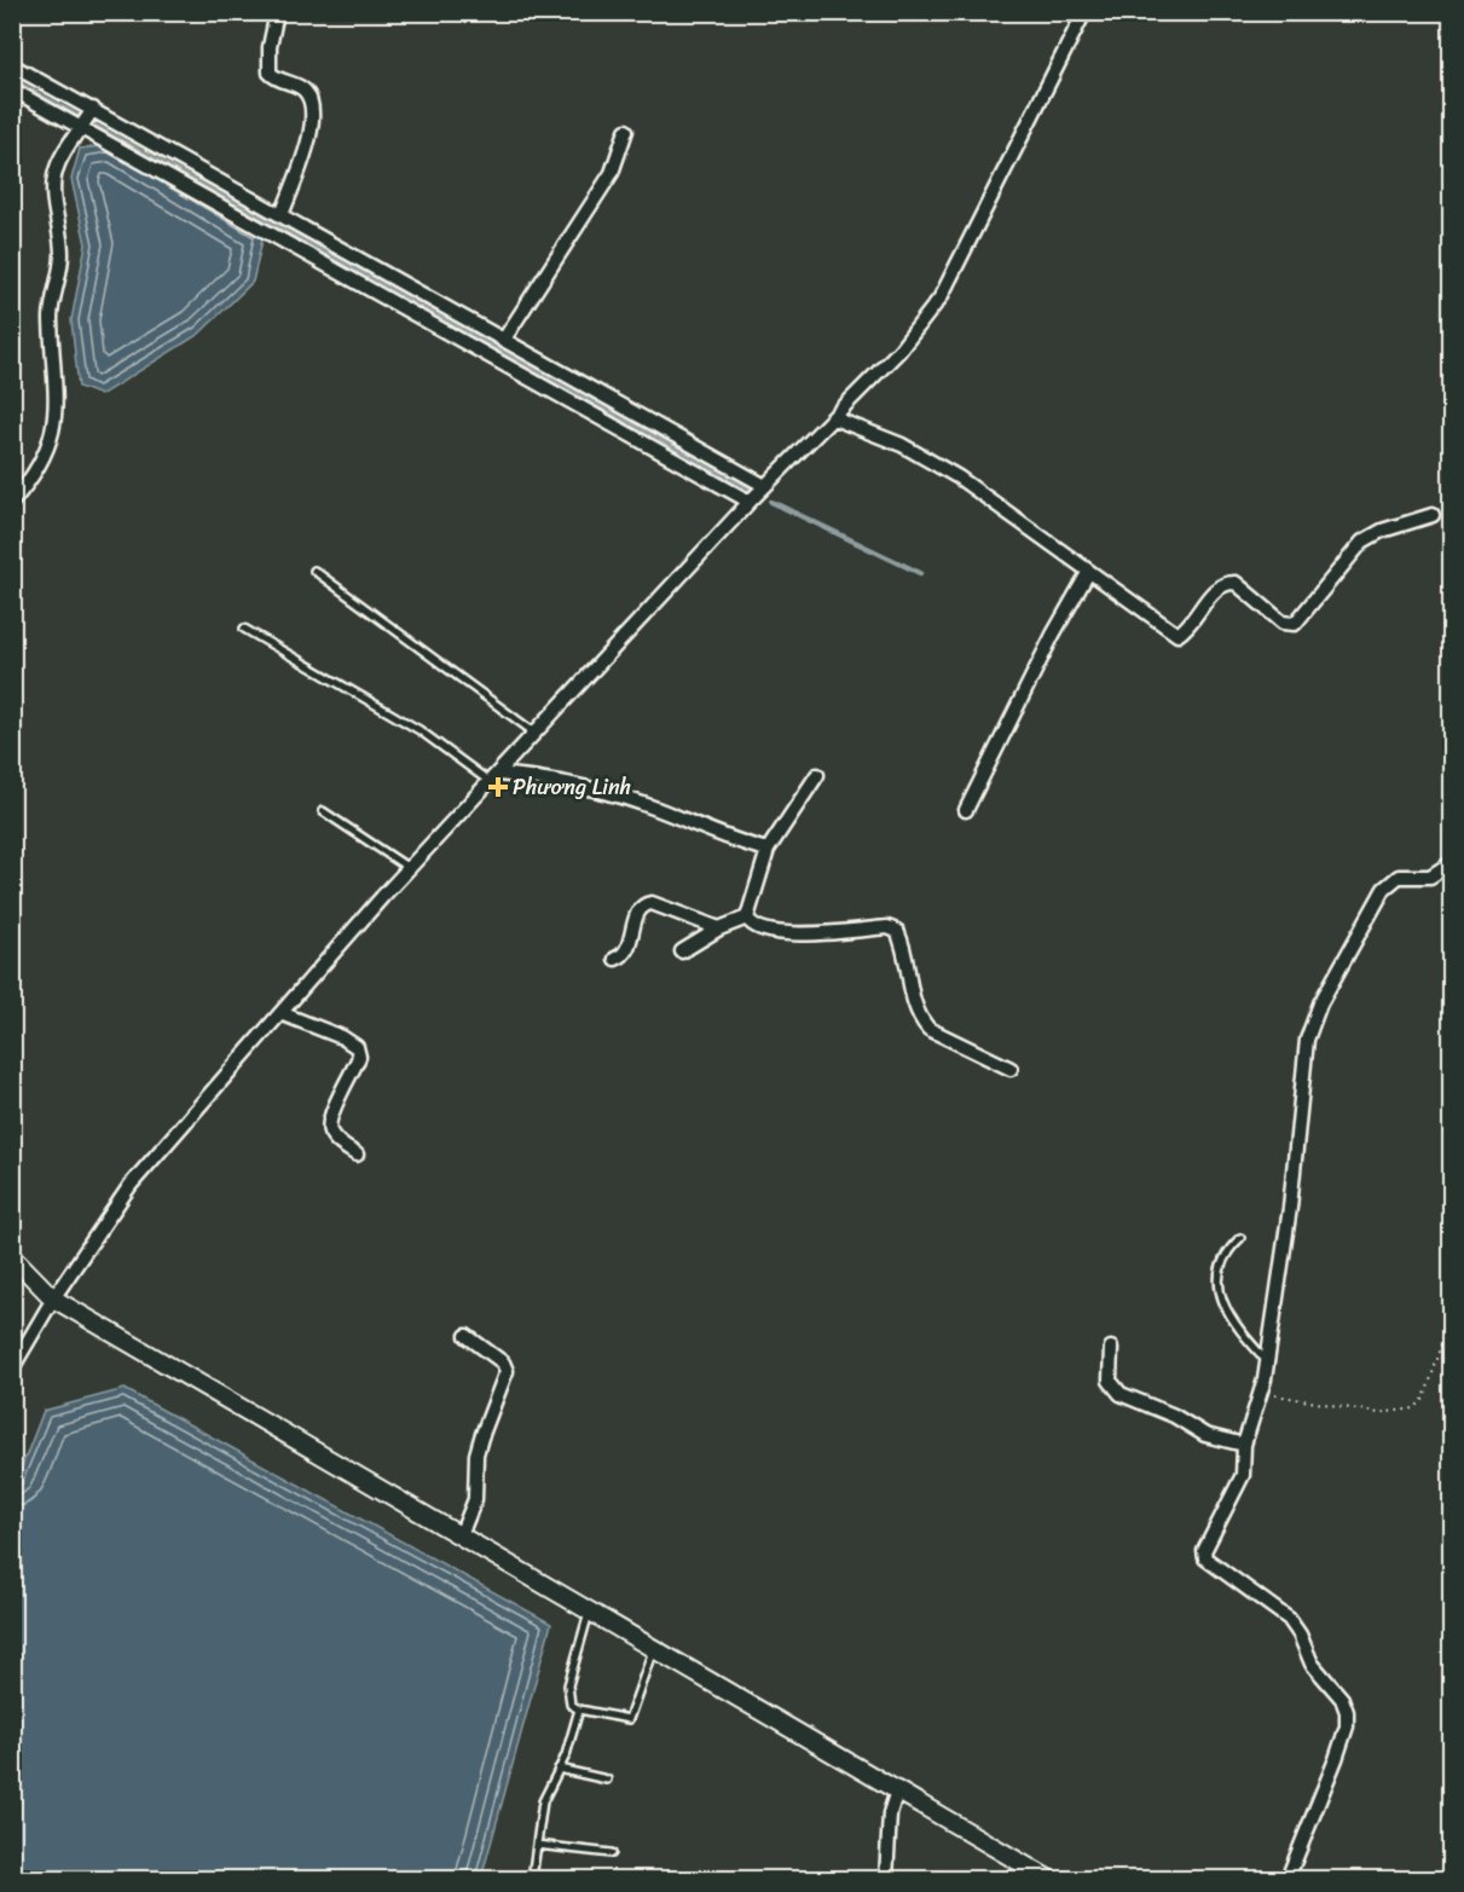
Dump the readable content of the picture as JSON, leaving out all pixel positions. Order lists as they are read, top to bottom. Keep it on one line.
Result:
{"places":{"health":["Phương Linh"]}}
